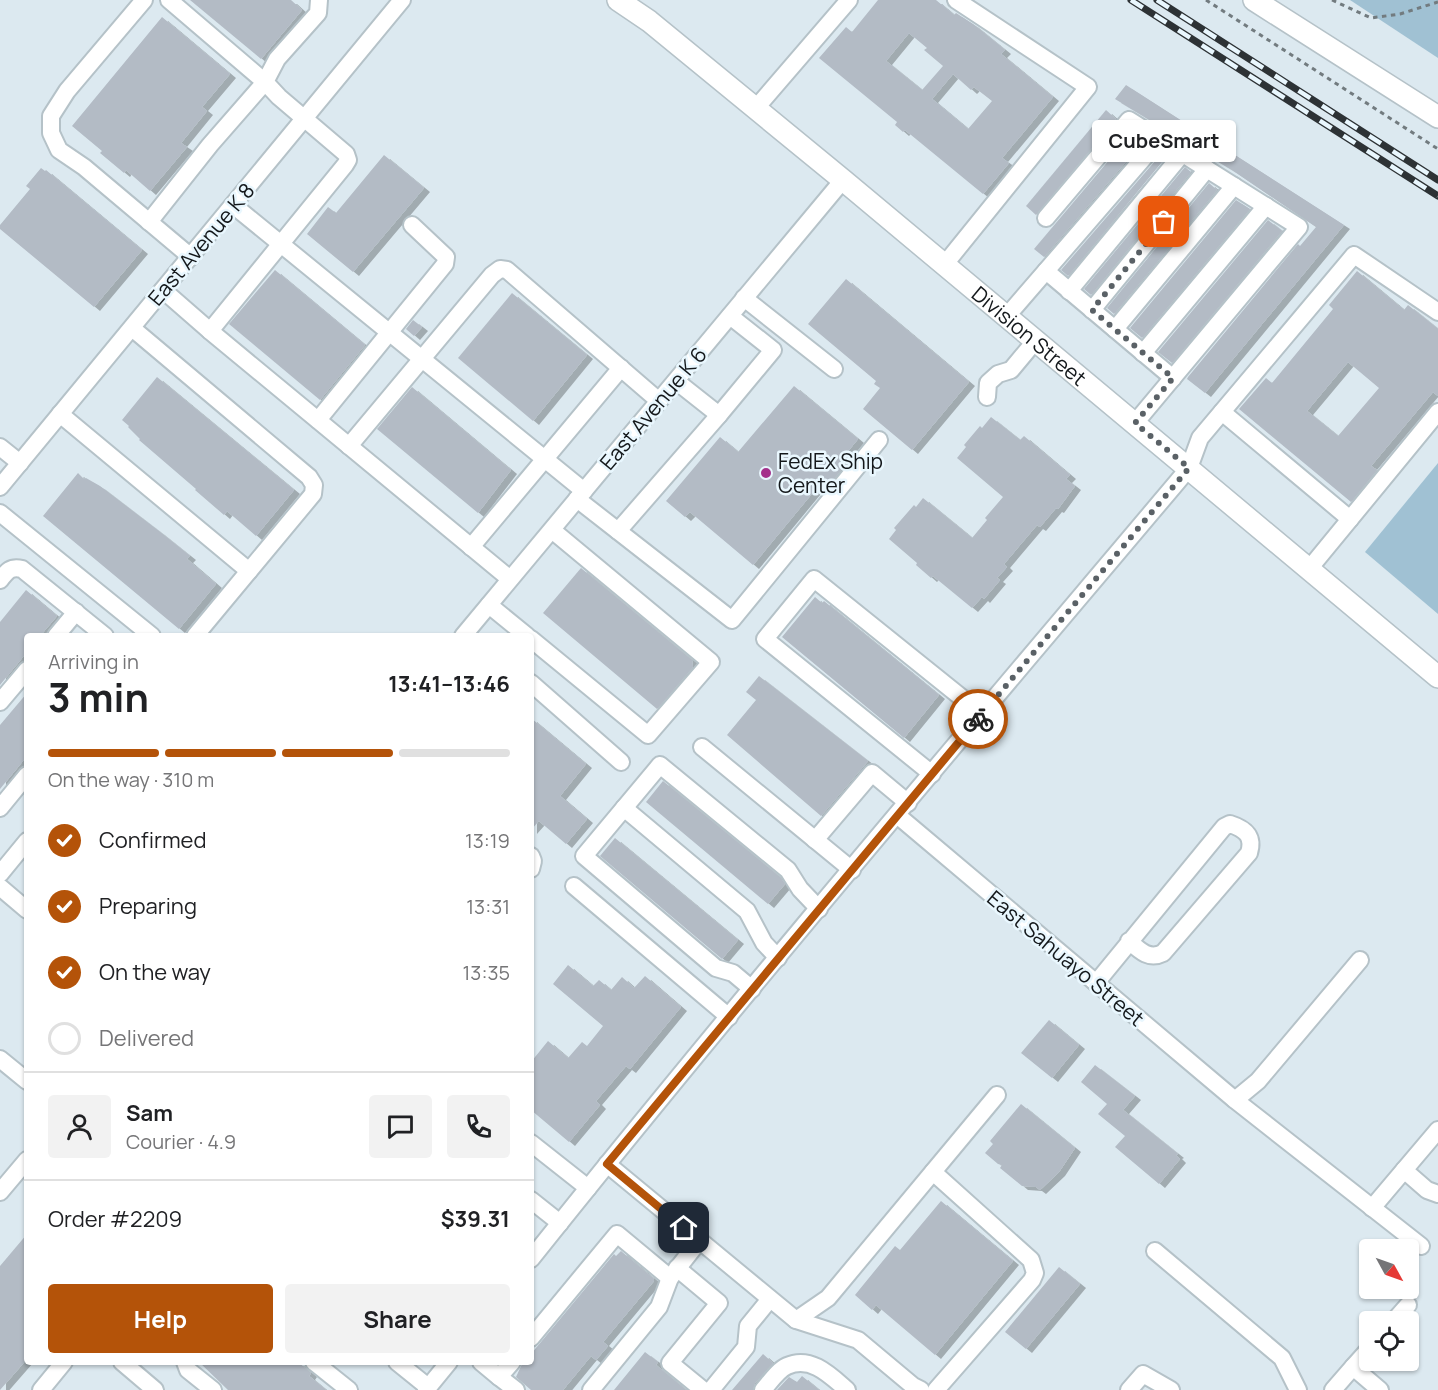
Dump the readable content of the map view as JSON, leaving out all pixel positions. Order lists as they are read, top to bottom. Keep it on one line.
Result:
{"streets":{"main road":["Division Street"],"street":["East Avenue K 8","East Avenue K 6","East Sahuayo Street"]},"crossings":[["Division Street","East Avenue K 6"]],"places":["CubeSmart","FedEx Ship Center"],"north":"bottom right","page":{"bubble":"CubeSmart","heading":["3 min","Arriving in","13:41–13:46"],"panel":["Sam","Courier · 4.9","Order #2209","$39.31"],"bar":"On the way · 310 m","list":[["Confirmed","13:19"],["Preparing","13:31"],["On the way","13:35"],"Delivered"],"buttons":["Help","Share"]}}
